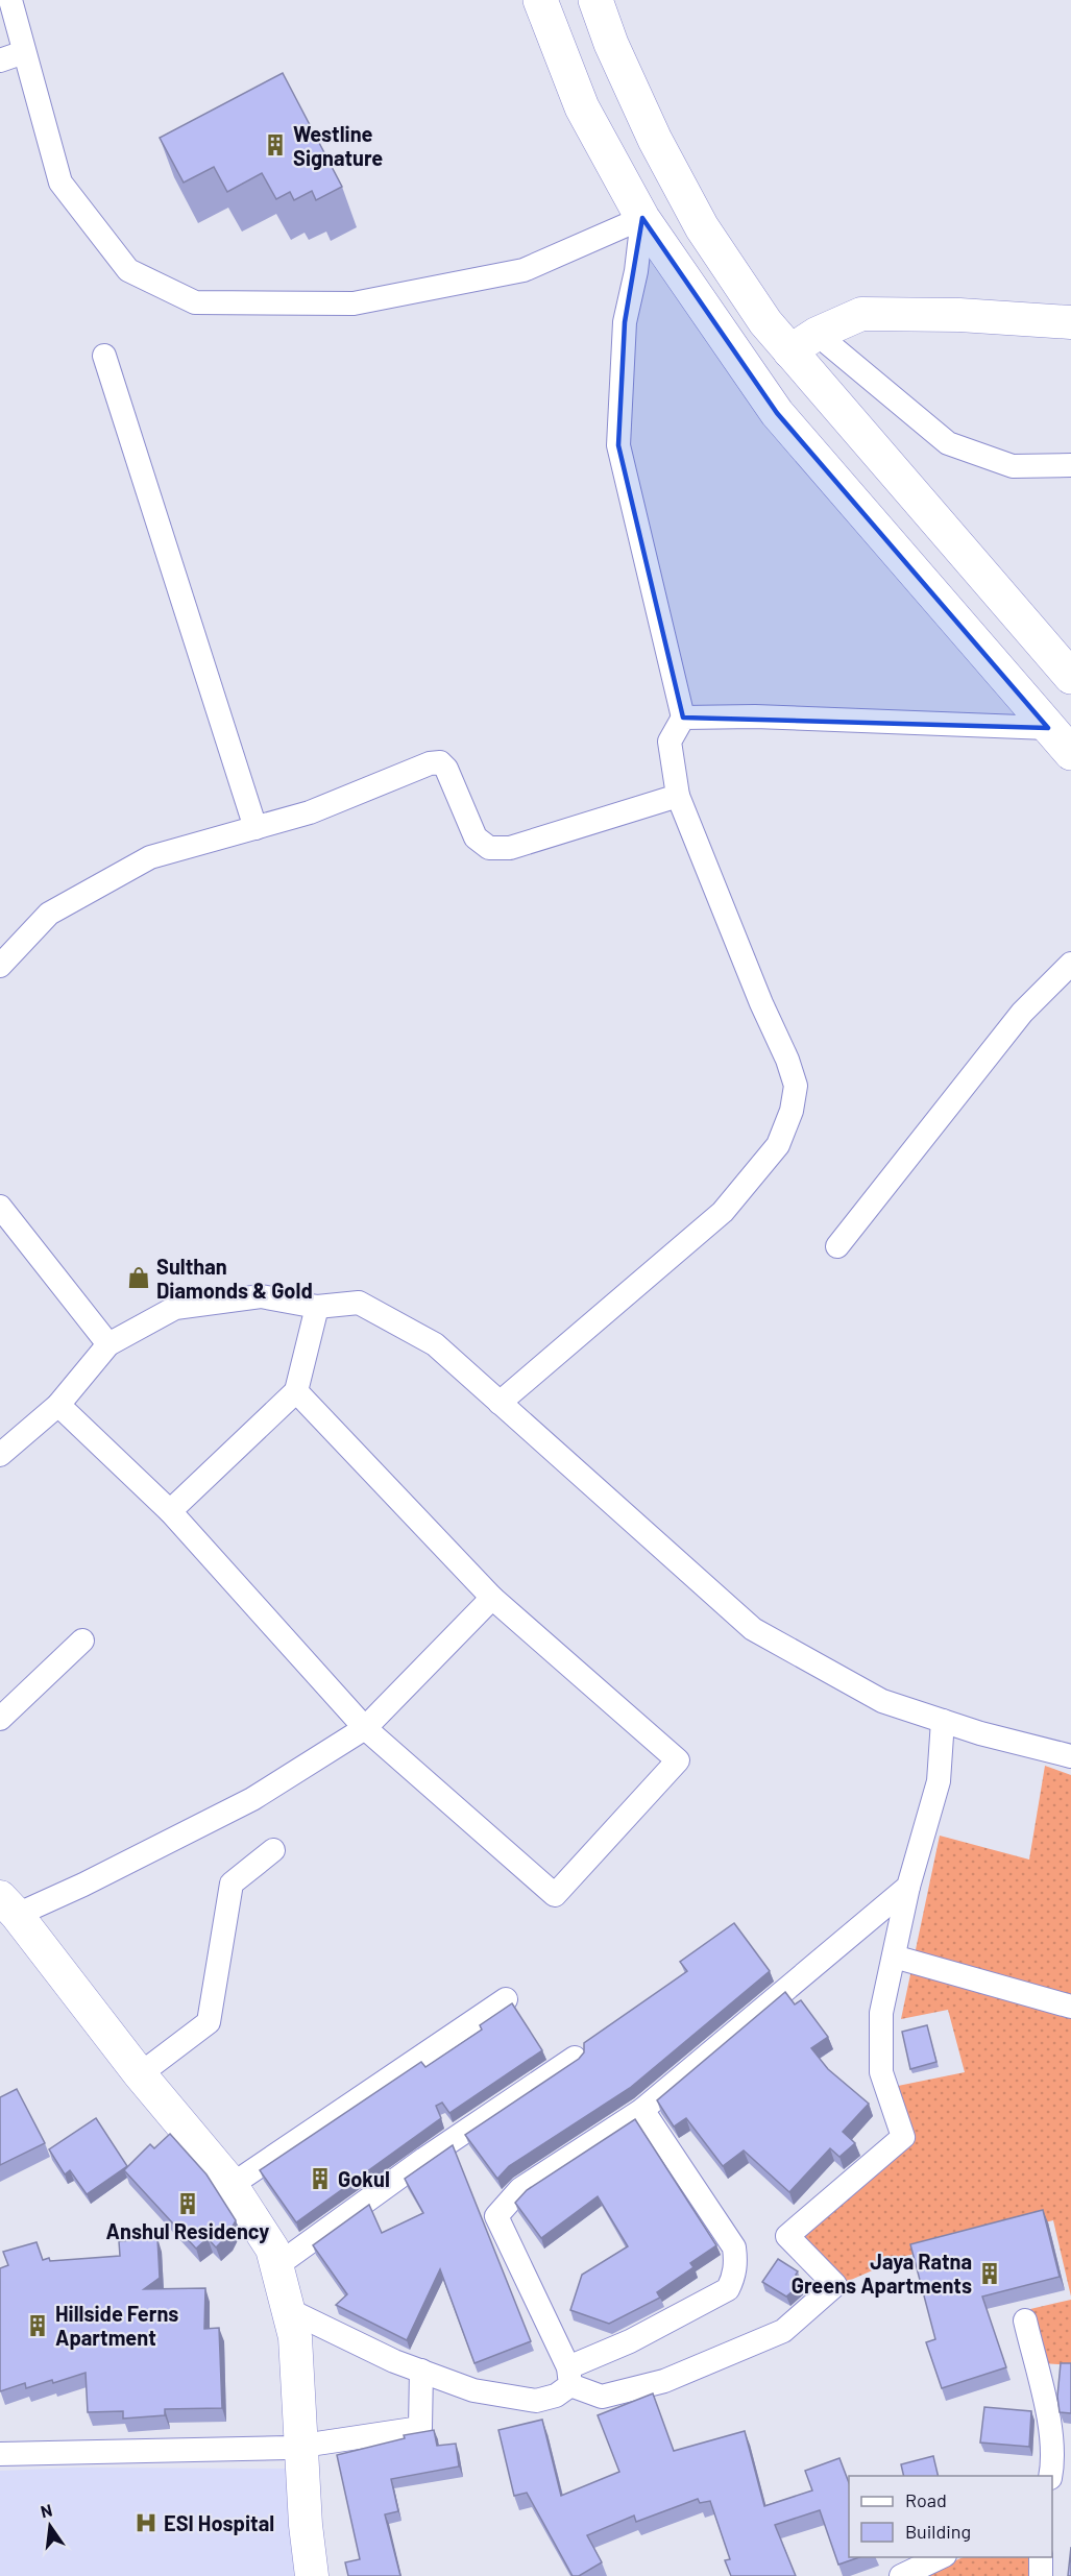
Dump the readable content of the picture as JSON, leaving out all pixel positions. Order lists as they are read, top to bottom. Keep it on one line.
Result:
{"places":{"building":["Westline Signature","Gokul","Anshul Residency","Jaya Ratna Greens Apartments","Hillside Ferns Apartment"],"shop":["Sulthan Diamonds & Gold"],"hospital":["ESI Hospital"]},"legend":["Road","Building"],"north":"top"}
